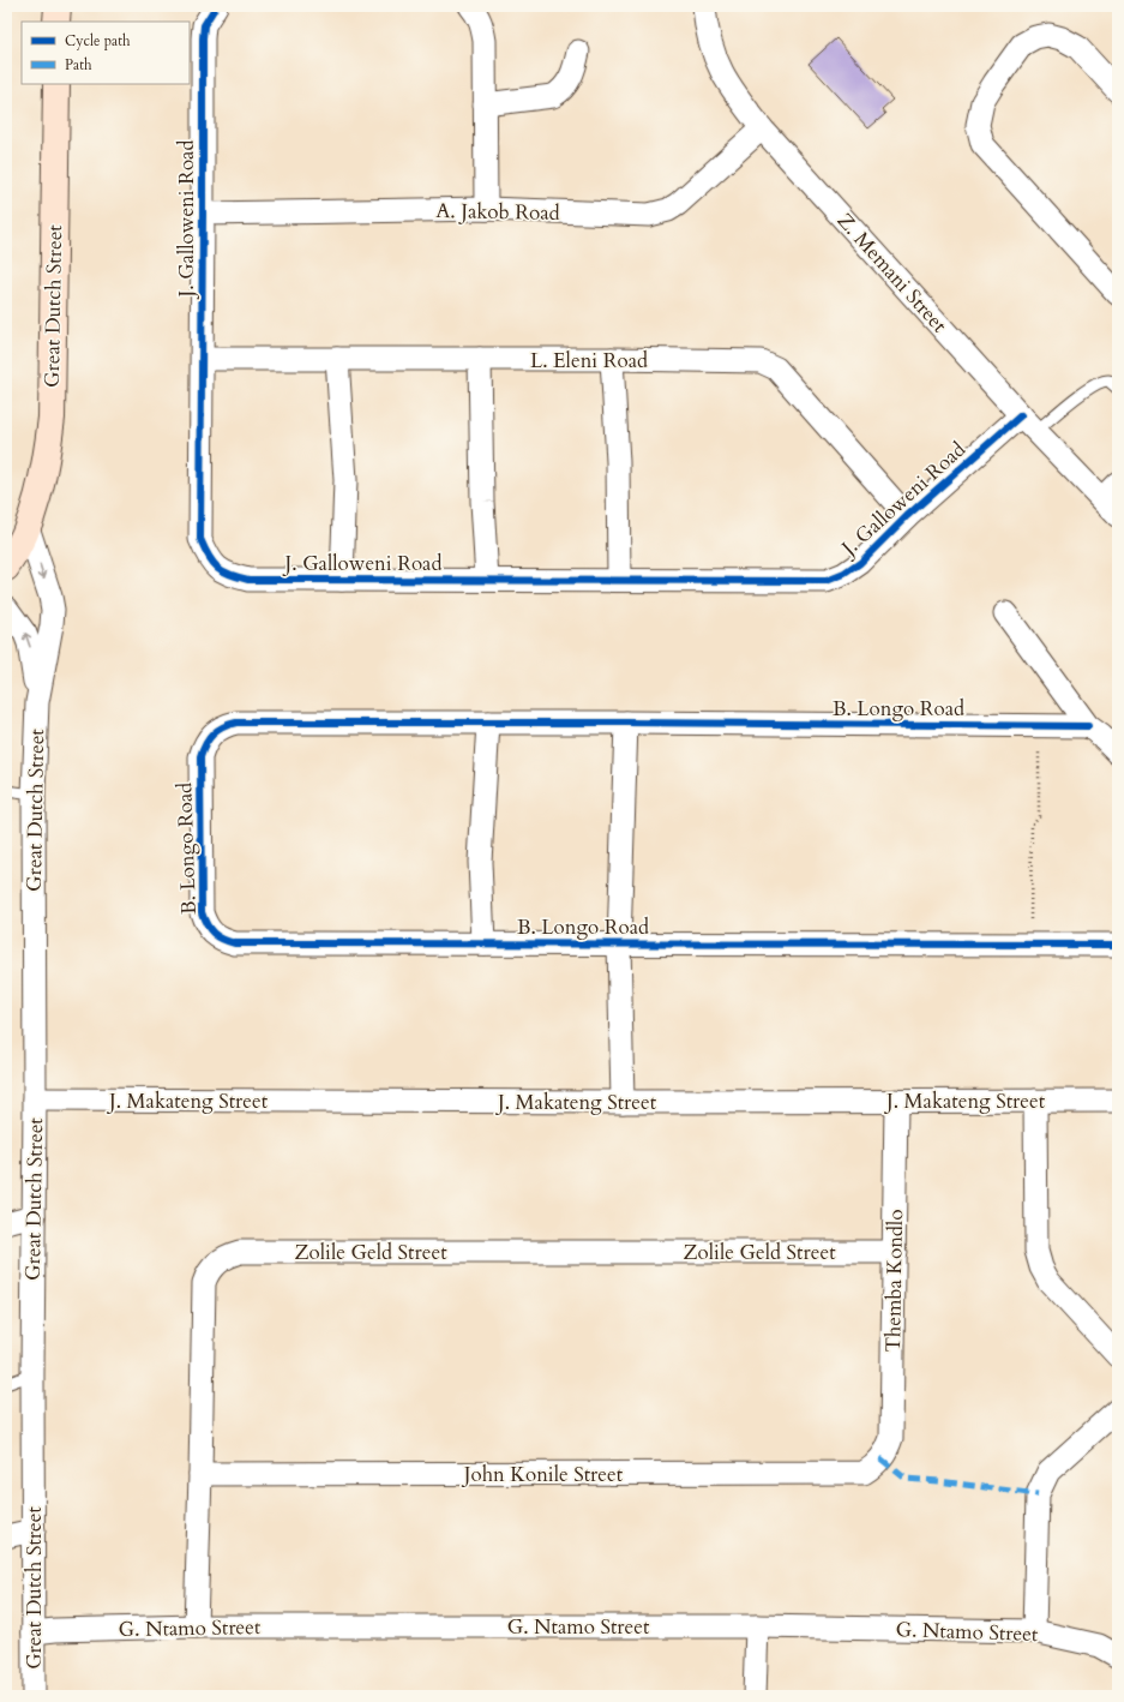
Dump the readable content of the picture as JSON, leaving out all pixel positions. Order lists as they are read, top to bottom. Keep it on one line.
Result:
{"streets":{"street":["A. Jakob Road","J. Galloweni Road","Z. Memani Street","Great Dutch Street","L. Eleni Road","B. Longo Road","J. Makateng Street","Zolile Geld Street","Themba Kondlo","John Konile Street","G. Ntamo Street"]},"crossings":[["A. Jakob Road","J. Galloweni Road"],["A. Jakob Road","Z. Memani Street"],["J. Galloweni Road","Z. Memani Street"],["J. Galloweni Road","L. Eleni Road"],["Great Dutch Street","J. Makateng Street"],["Great Dutch Street","G. Ntamo Street"],["J. Makateng Street","Themba Kondlo"],["Zolile Geld Street","Themba Kondlo"],["Zolile Geld Street","John Konile Street"],["Zolile Geld Street","G. Ntamo Street"],["Themba Kondlo","John Konile Street"]],"legend":["Cycle path","Path"]}
